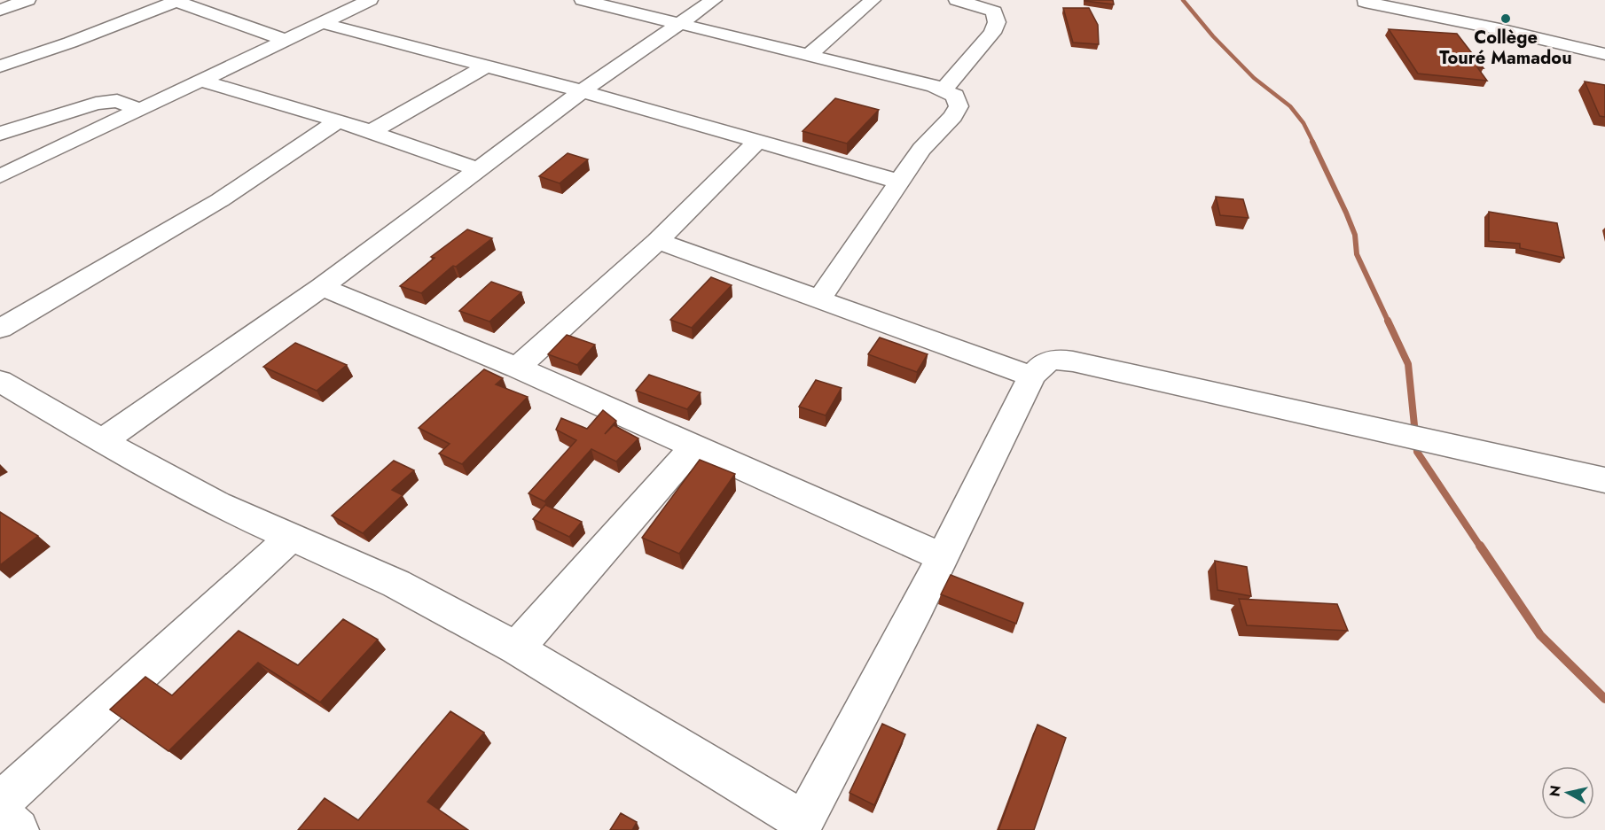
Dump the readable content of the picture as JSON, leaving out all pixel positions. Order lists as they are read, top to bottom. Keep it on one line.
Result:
{"places":["Collège Touré Mamadou"],"north":"left"}
